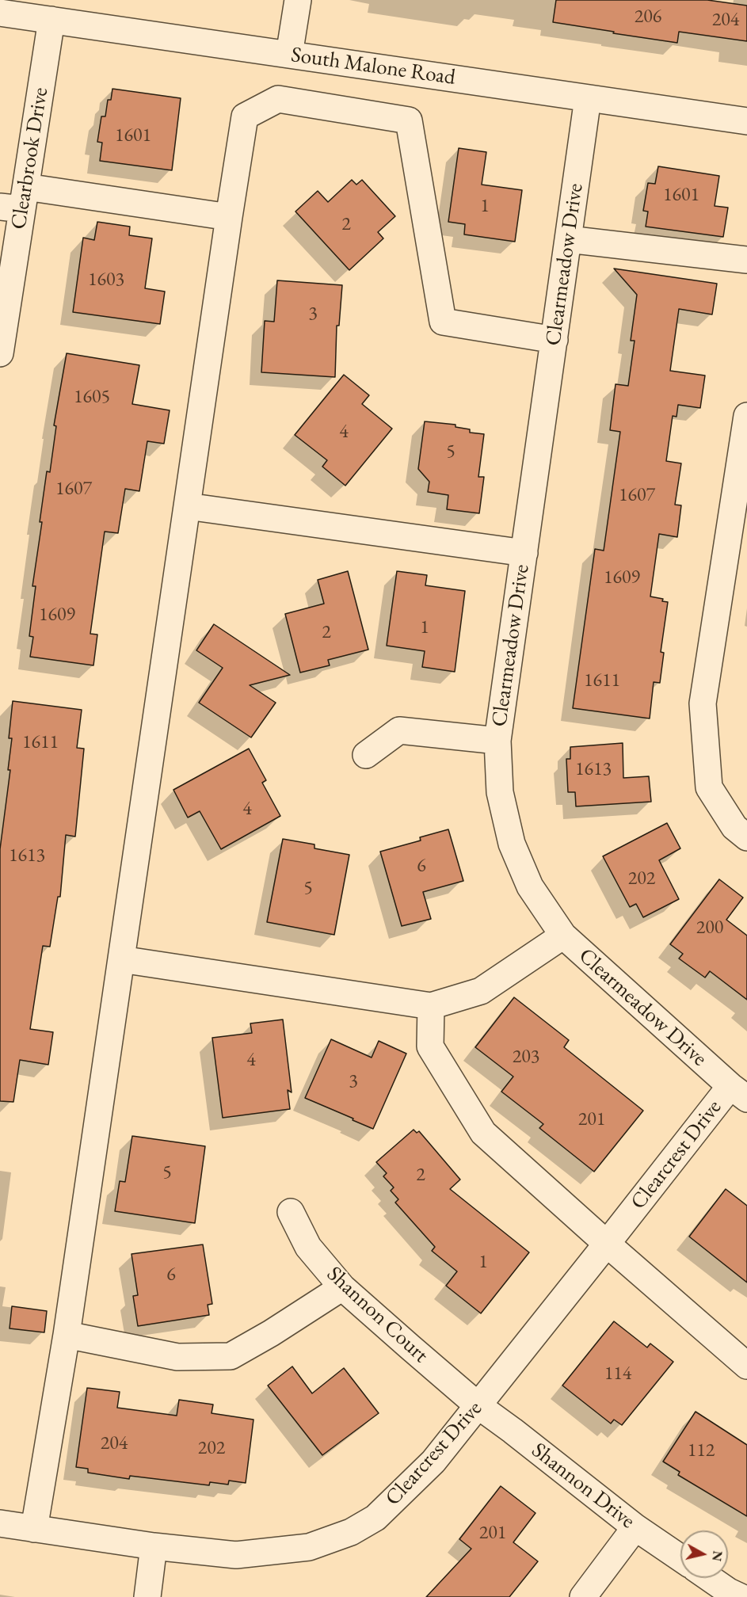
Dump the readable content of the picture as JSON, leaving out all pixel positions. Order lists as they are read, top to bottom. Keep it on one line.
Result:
{"streets":{"street":["South Malone Road","Clearbrook Drive","Clearmeadow Drive","Clearcrest Drive","Shannon Court","Shannon Drive"]},"crossings":[["South Malone Road","Clearbrook Drive"],["South Malone Road","Clearmeadow Drive"],["Clearmeadow Drive","Clearcrest Drive"],["Clearcrest Drive","Shannon Court"],["Clearcrest Drive","Shannon Drive"],["Shannon Court","Shannon Drive"]],"house_numbers":["206","204","1601","1601","1","2","1603","3","1605","4","5","1607","1607","1609","1609","1","2","1611","1611","1613","4","1613","6","202","5","200","203","4","3","201","5","2","1","6","114","204","202","112","201"],"north":"right"}
